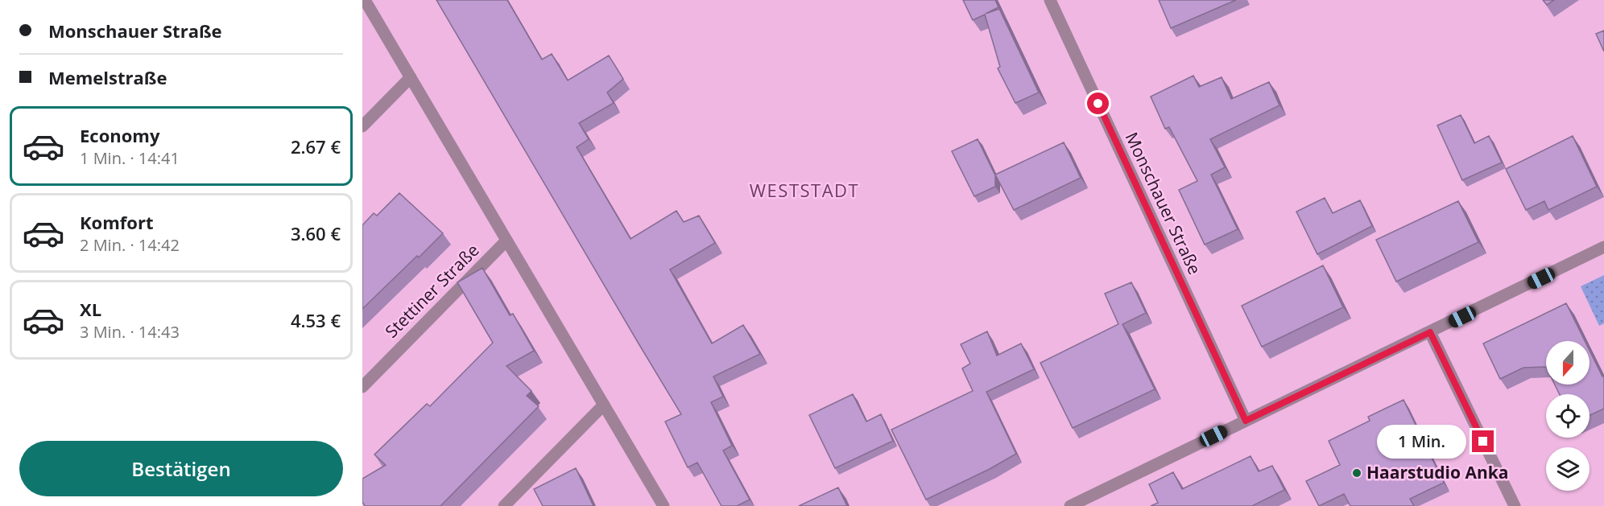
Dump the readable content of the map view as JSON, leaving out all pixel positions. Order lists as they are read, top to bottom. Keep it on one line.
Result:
{"streets":{"street":["Monschauer Straße","Stettiner Straße"]},"districts":["WESTSTADT"],"places":["Haarstudio Anka"],"north":"bottom","page":{"banner":["Monschauer Straße","Memelstraße"],"list":[{"name":"Economy","note":"1 Min. · 14:41","value":"2.67 €"},{"name":"Komfort","note":"2 Min. · 14:42","value":"3.60 €"},{"name":"XL","note":"3 Min. · 14:43","value":"4.53 €"}],"bubble":"1 Min.","buttons":"Bestätigen"}}
